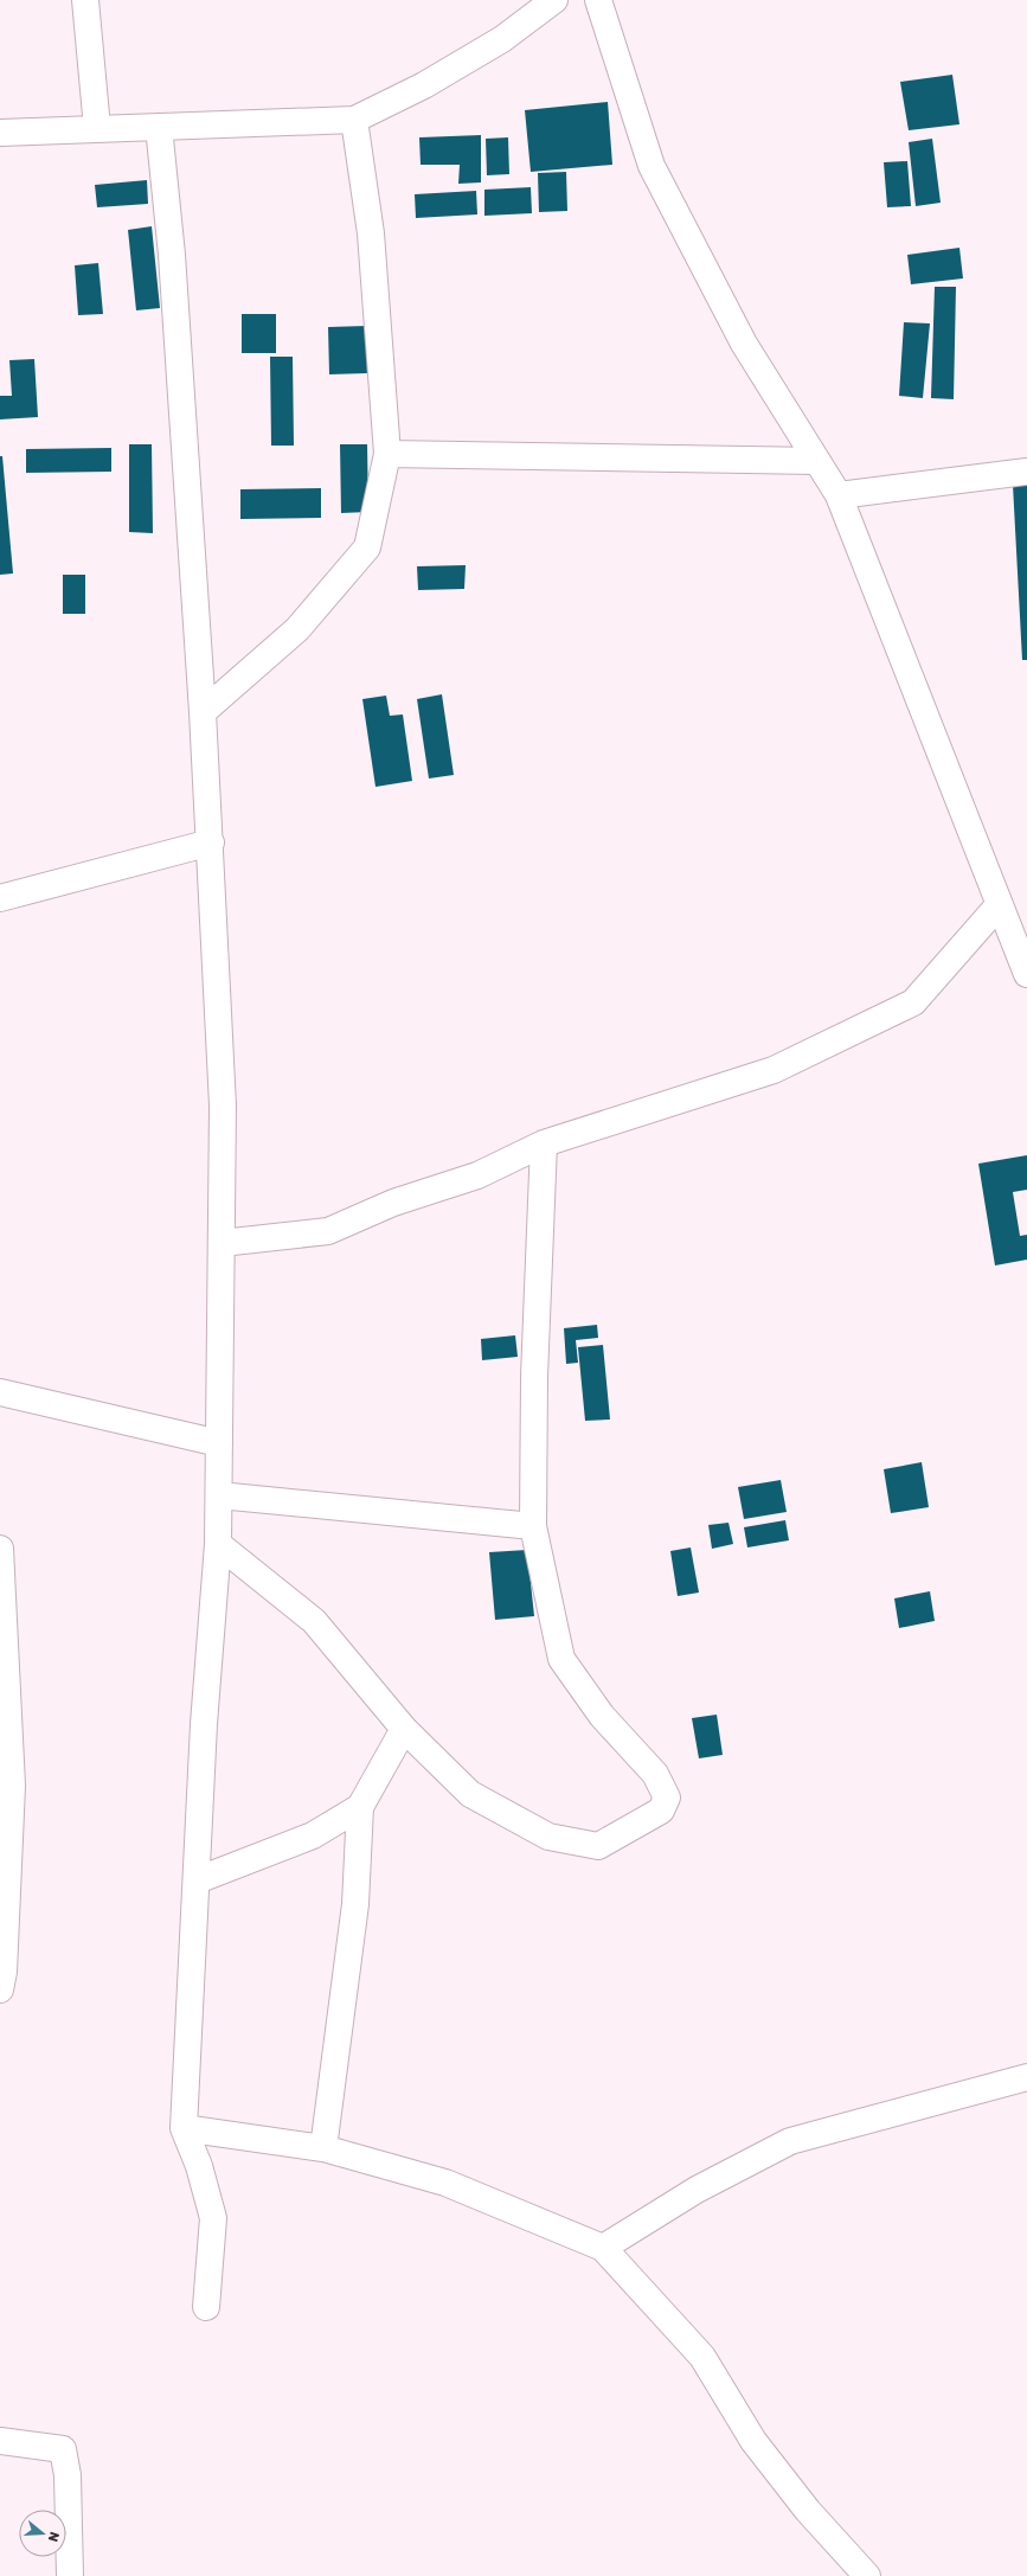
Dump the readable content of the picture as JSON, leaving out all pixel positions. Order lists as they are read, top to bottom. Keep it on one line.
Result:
{"north":"right"}
